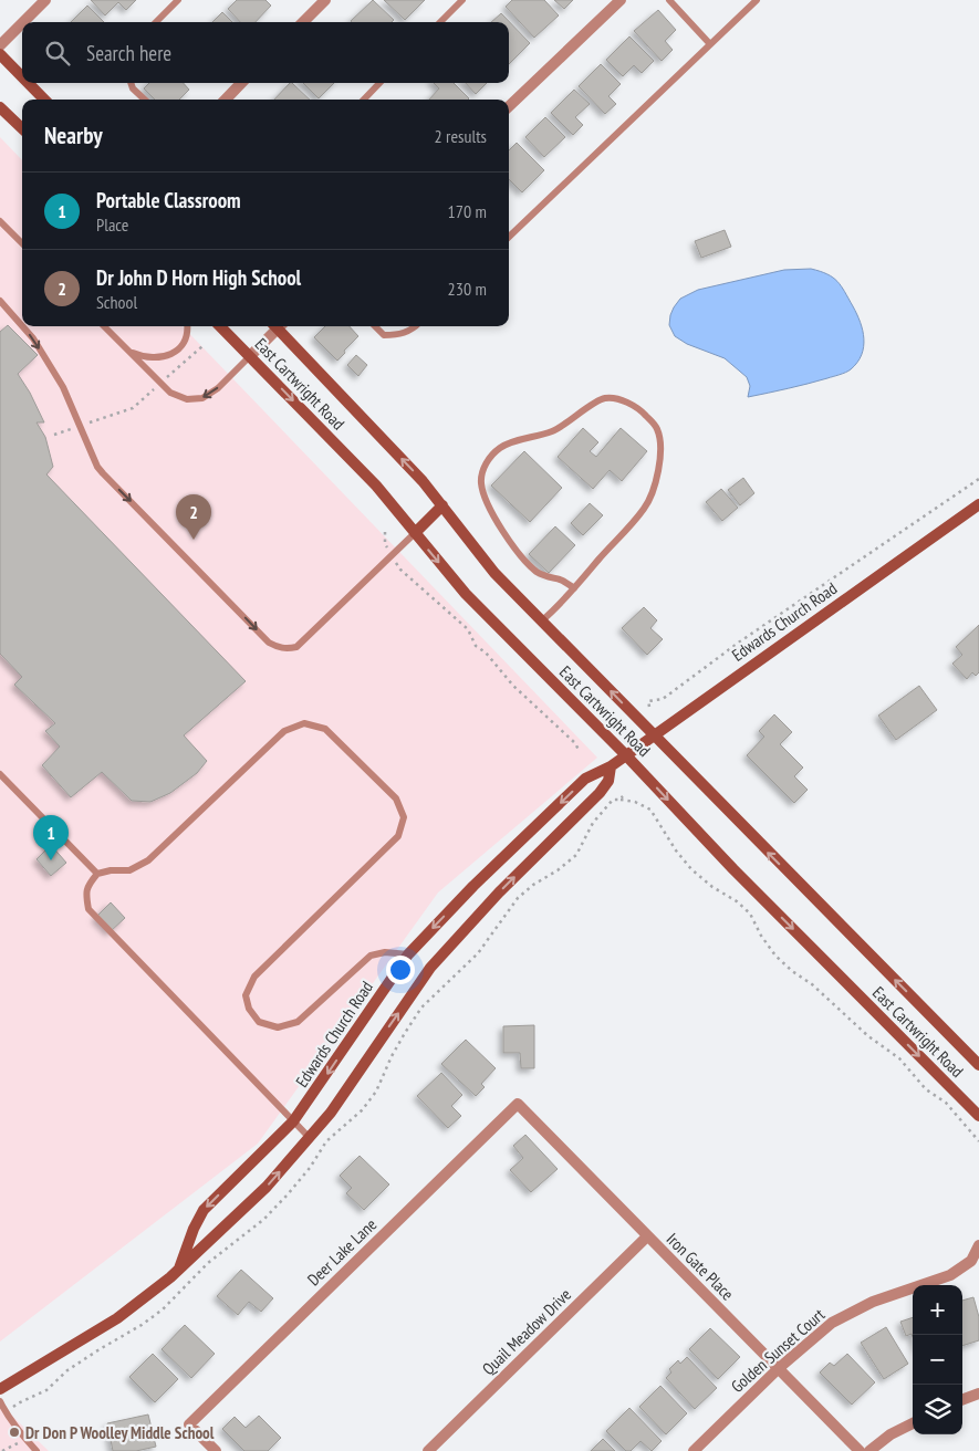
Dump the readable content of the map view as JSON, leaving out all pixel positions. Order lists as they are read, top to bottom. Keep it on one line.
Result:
{"streets":{"main road":["East Cartwright Road","Edwards Church Road"],"street":["Deer Lake Lane","Iron Gate Place","Quail Meadow Drive","Golden Sunset Court"]},"crossings":[["East Cartwright Road","Edwards Church Road"],["Deer Lake Lane","Iron Gate Place"],["Iron Gate Place","Quail Meadow Drive"],["Iron Gate Place","Golden Sunset Court"]],"places":["Dr Don P Woolley Middle School"],"page":{"search":"Search here","heading":["Nearby","2 results"],"list":[{"mark":"1","name":"Portable Classroom","note":"Place","value":"170 m"},{"mark":"2","name":"Dr John D Horn High School","note":"School","value":"230 m"}],"pins":["2","1"],"map_buttons":["+","−"]}}
